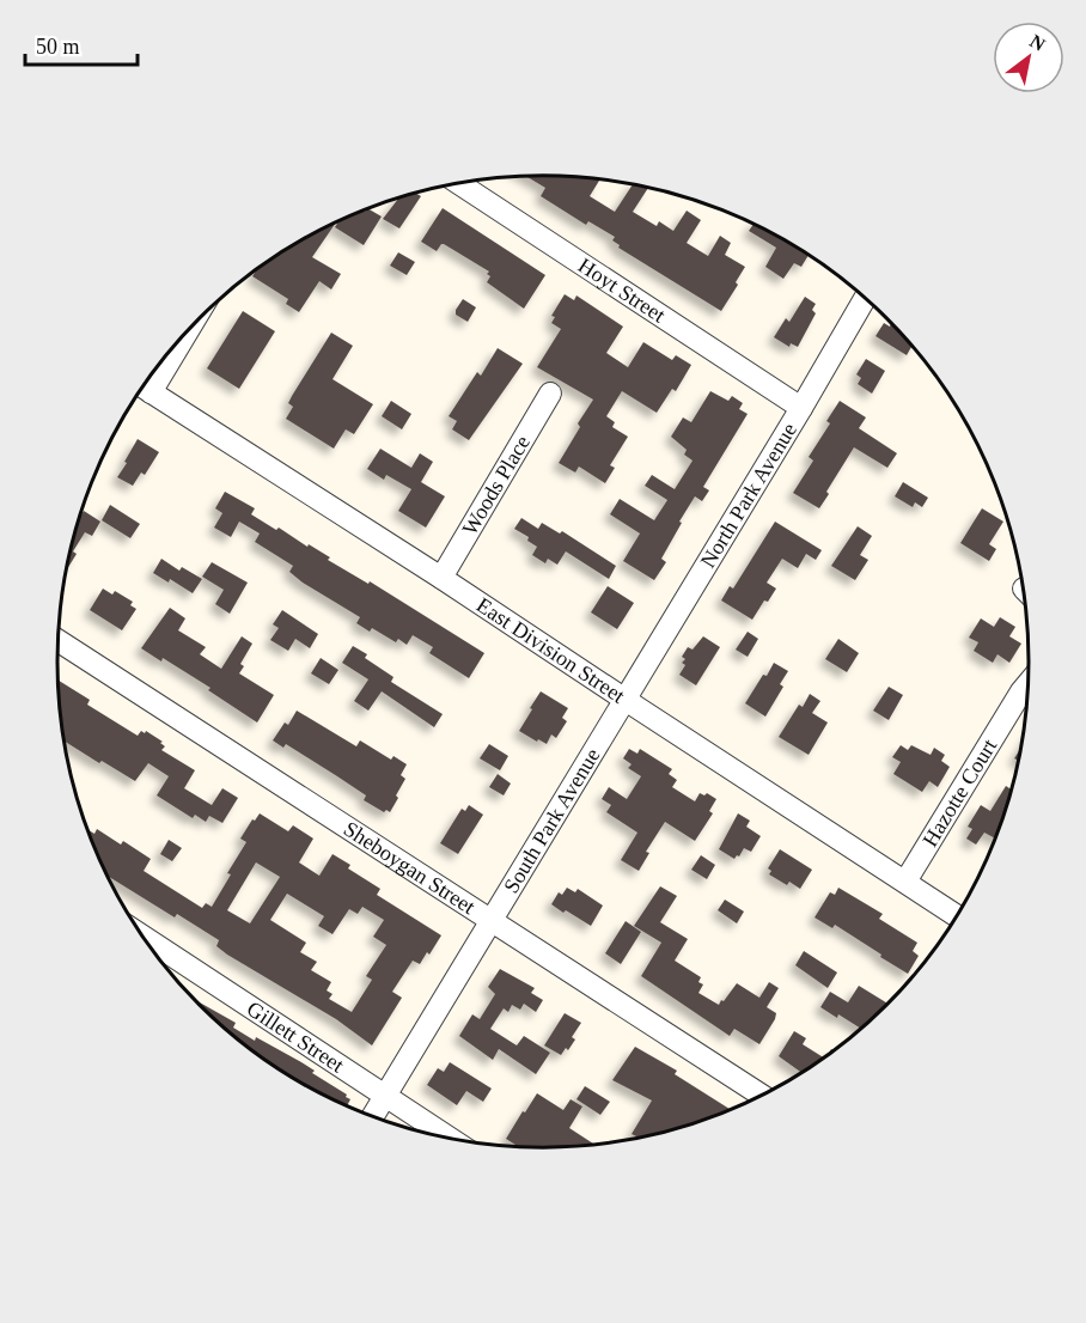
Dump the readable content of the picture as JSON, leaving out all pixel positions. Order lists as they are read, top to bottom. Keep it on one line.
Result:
{"streets":{"street":["Hoyt Street","Woods Place","North Park Avenue","East Division Street","Hazotte Court","South Park Avenue","Sheboygan Street","Gillett Street"]},"crossings":[["Hoyt Street","North Park Avenue"],["Woods Place","East Division Street"],["North Park Avenue","East Division Street"],["North Park Avenue","South Park Avenue"],["East Division Street","Hazotte Court"],["East Division Street","South Park Avenue"],["South Park Avenue","Sheboygan Street"],["South Park Avenue","Gillett Street"]],"scale_bar":"50 m","north":"top right"}
